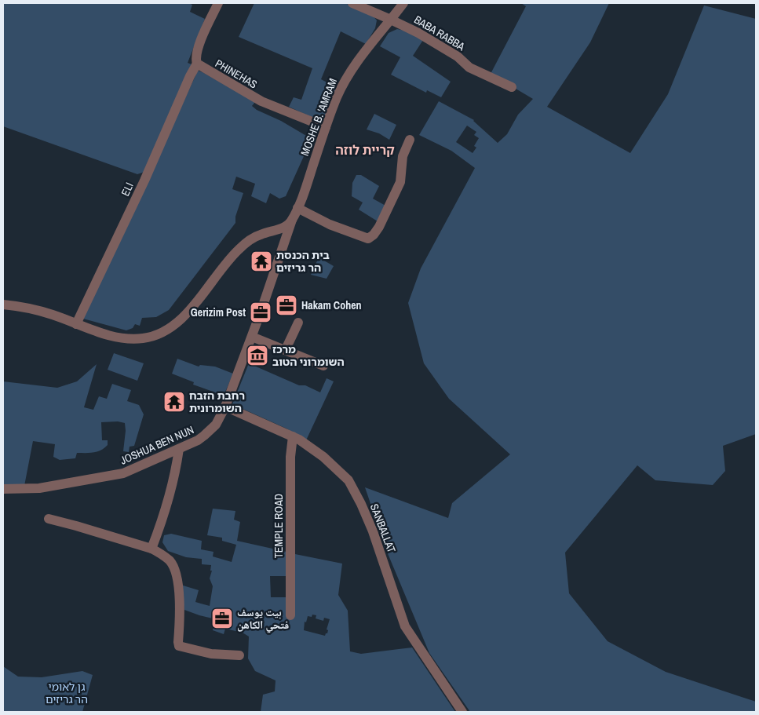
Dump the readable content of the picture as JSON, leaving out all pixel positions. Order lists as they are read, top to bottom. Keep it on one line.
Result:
{"streets":{"street":["BABA RABBA","PHINEHAS","MOSHE B. 'AMRAM","ELI","JOSHUA BEN NUN","TEMPLE ROAD","SANBALLAT"]},"crossings":[["BABA RABBA","MOSHE B. 'AMRAM"],["PHINEHAS","MOSHE B. 'AMRAM"],["PHINEHAS","ELI"],["MOSHE B. 'AMRAM","JOSHUA BEN NUN"],["JOSHUA BEN NUN","SANBALLAT"],["TEMPLE ROAD","SANBALLAT"]],"districts":["קריית לוזה"],"parks":["גן לאומי הר גריזים"],"places":{"temple":["בית הכנסת הר גריזים","רחבת הזבח השומרונית"],"office":["Hakam Cohen","Gerizim Post","بيت يوسف فتحي الكاهن"],"museum":["מרכז השומרוני הטוב"]}}
